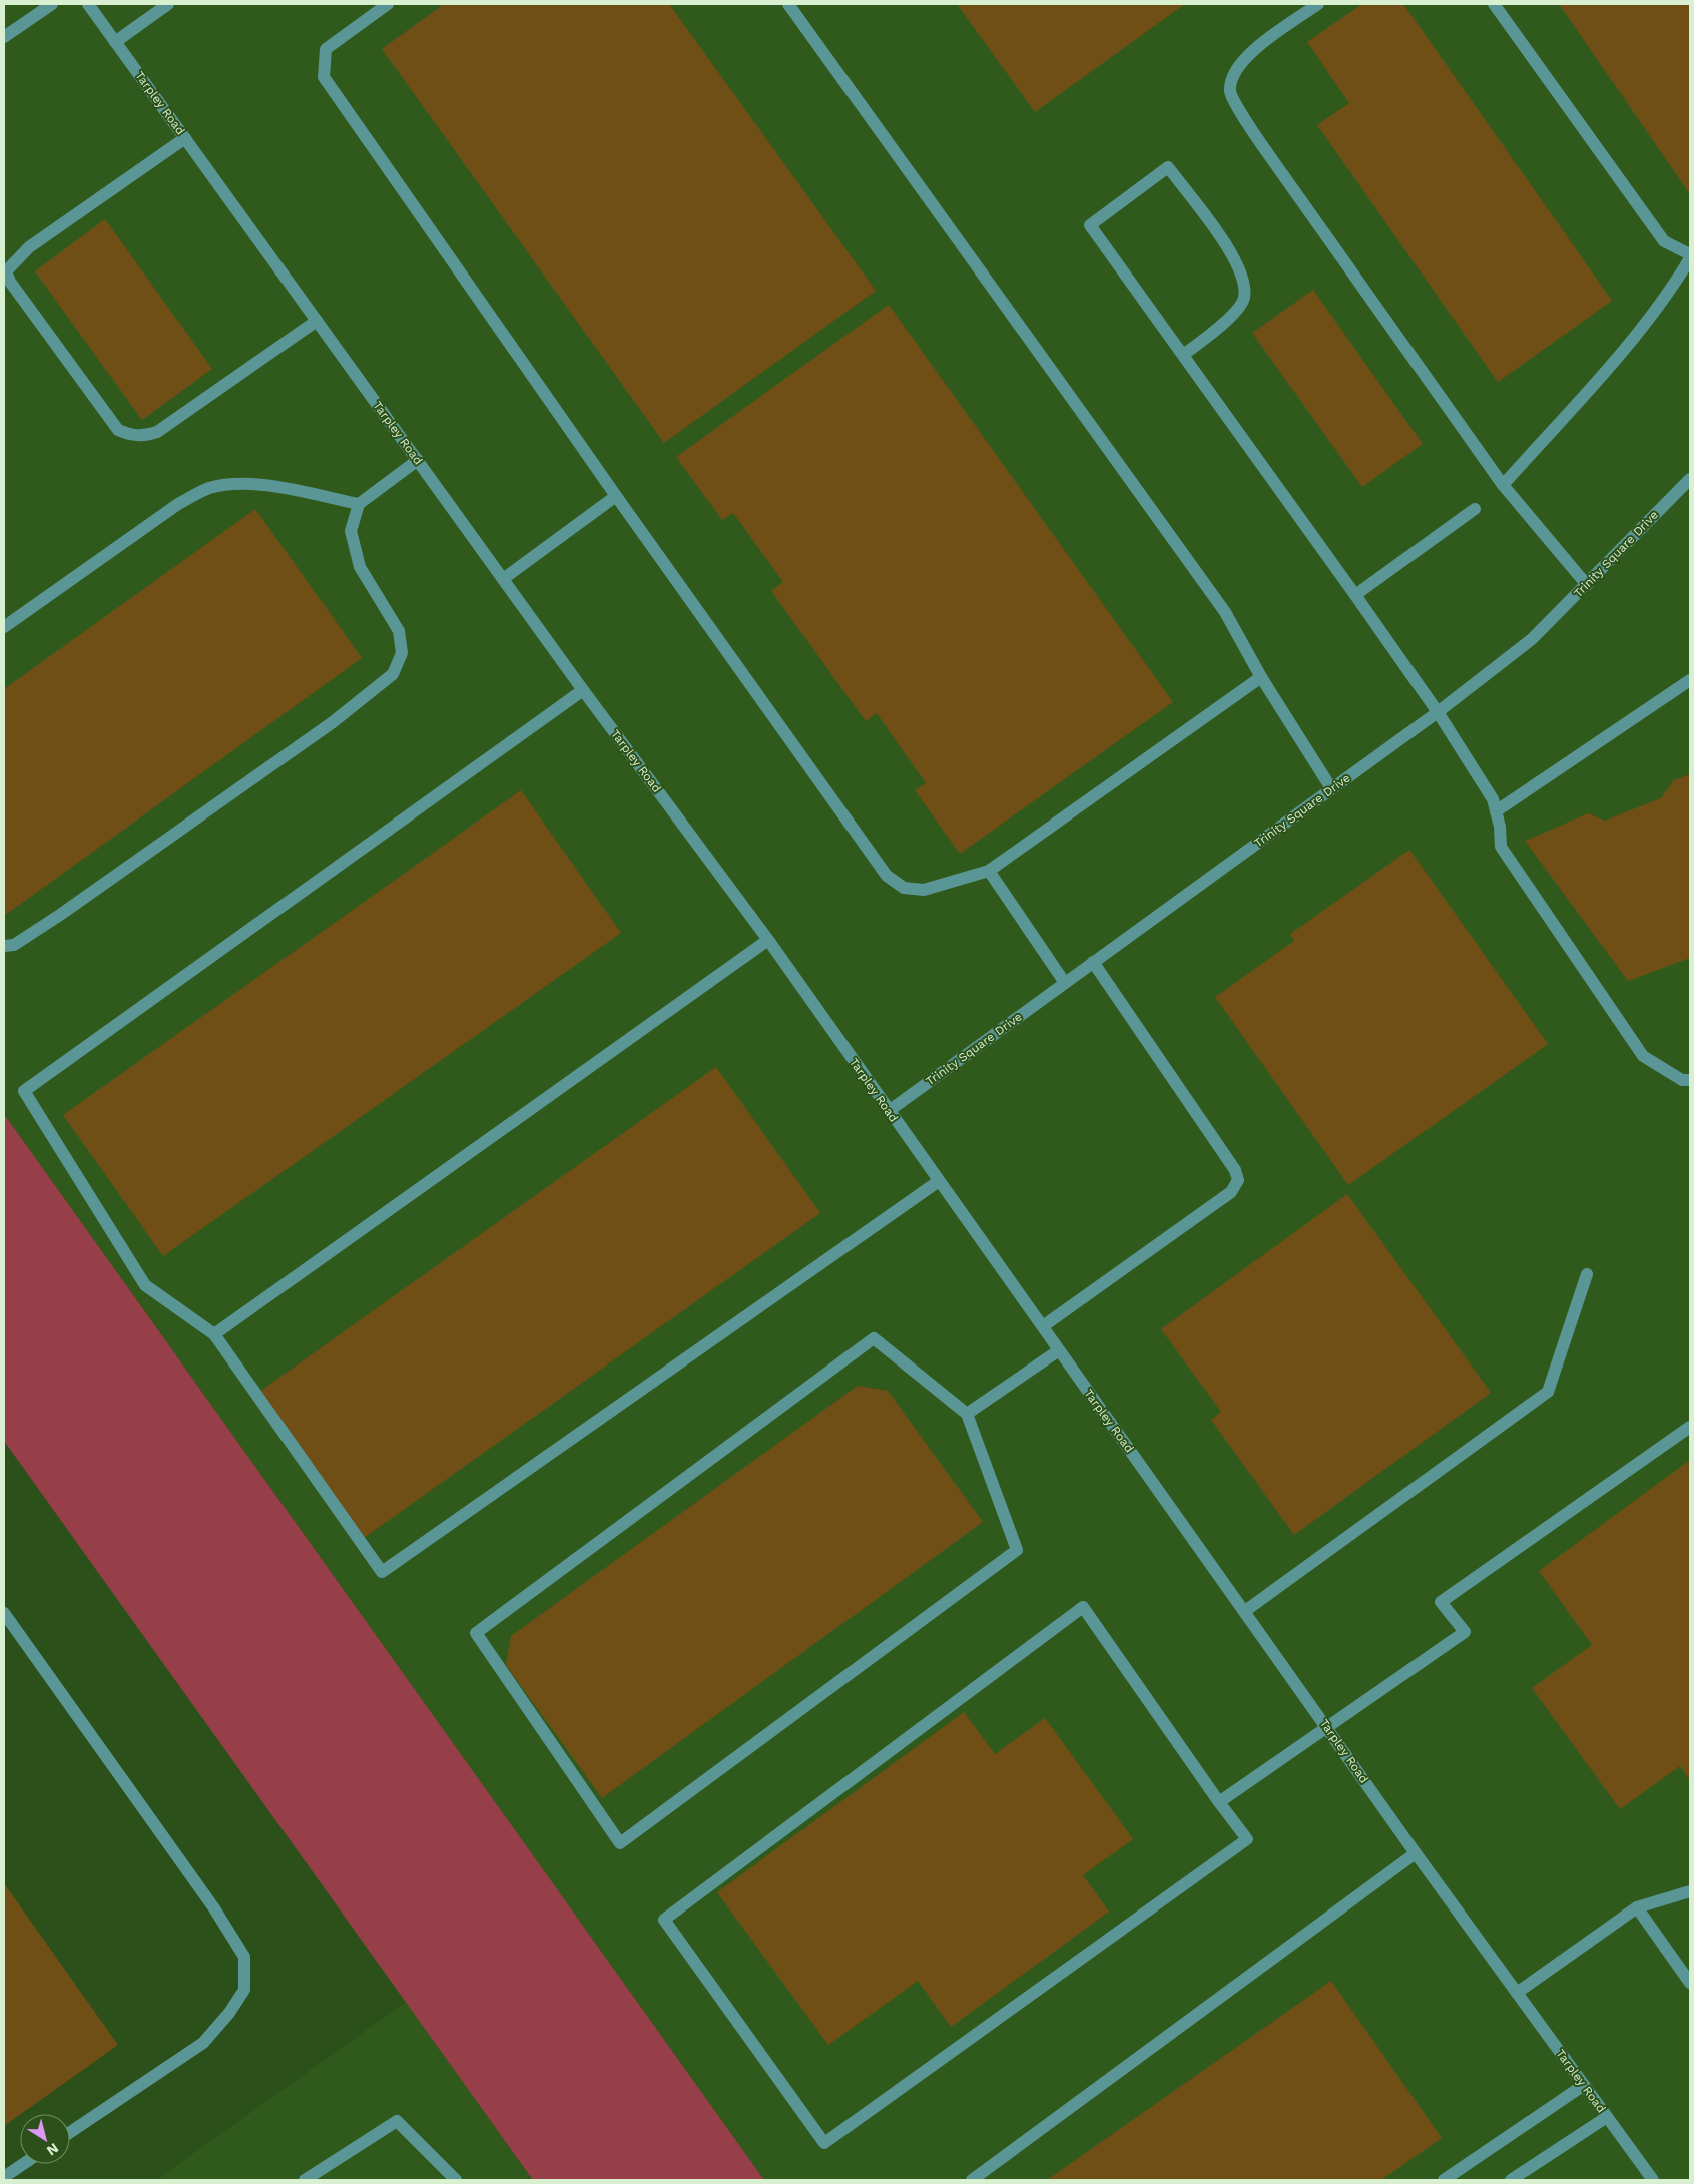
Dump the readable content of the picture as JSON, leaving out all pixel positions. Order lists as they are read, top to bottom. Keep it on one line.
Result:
{"streets":{"street":["Tarpley Road","Trinity Square Drive"]},"crossings":[["Tarpley Road","Trinity Square Drive"]],"north":"bottom right"}
